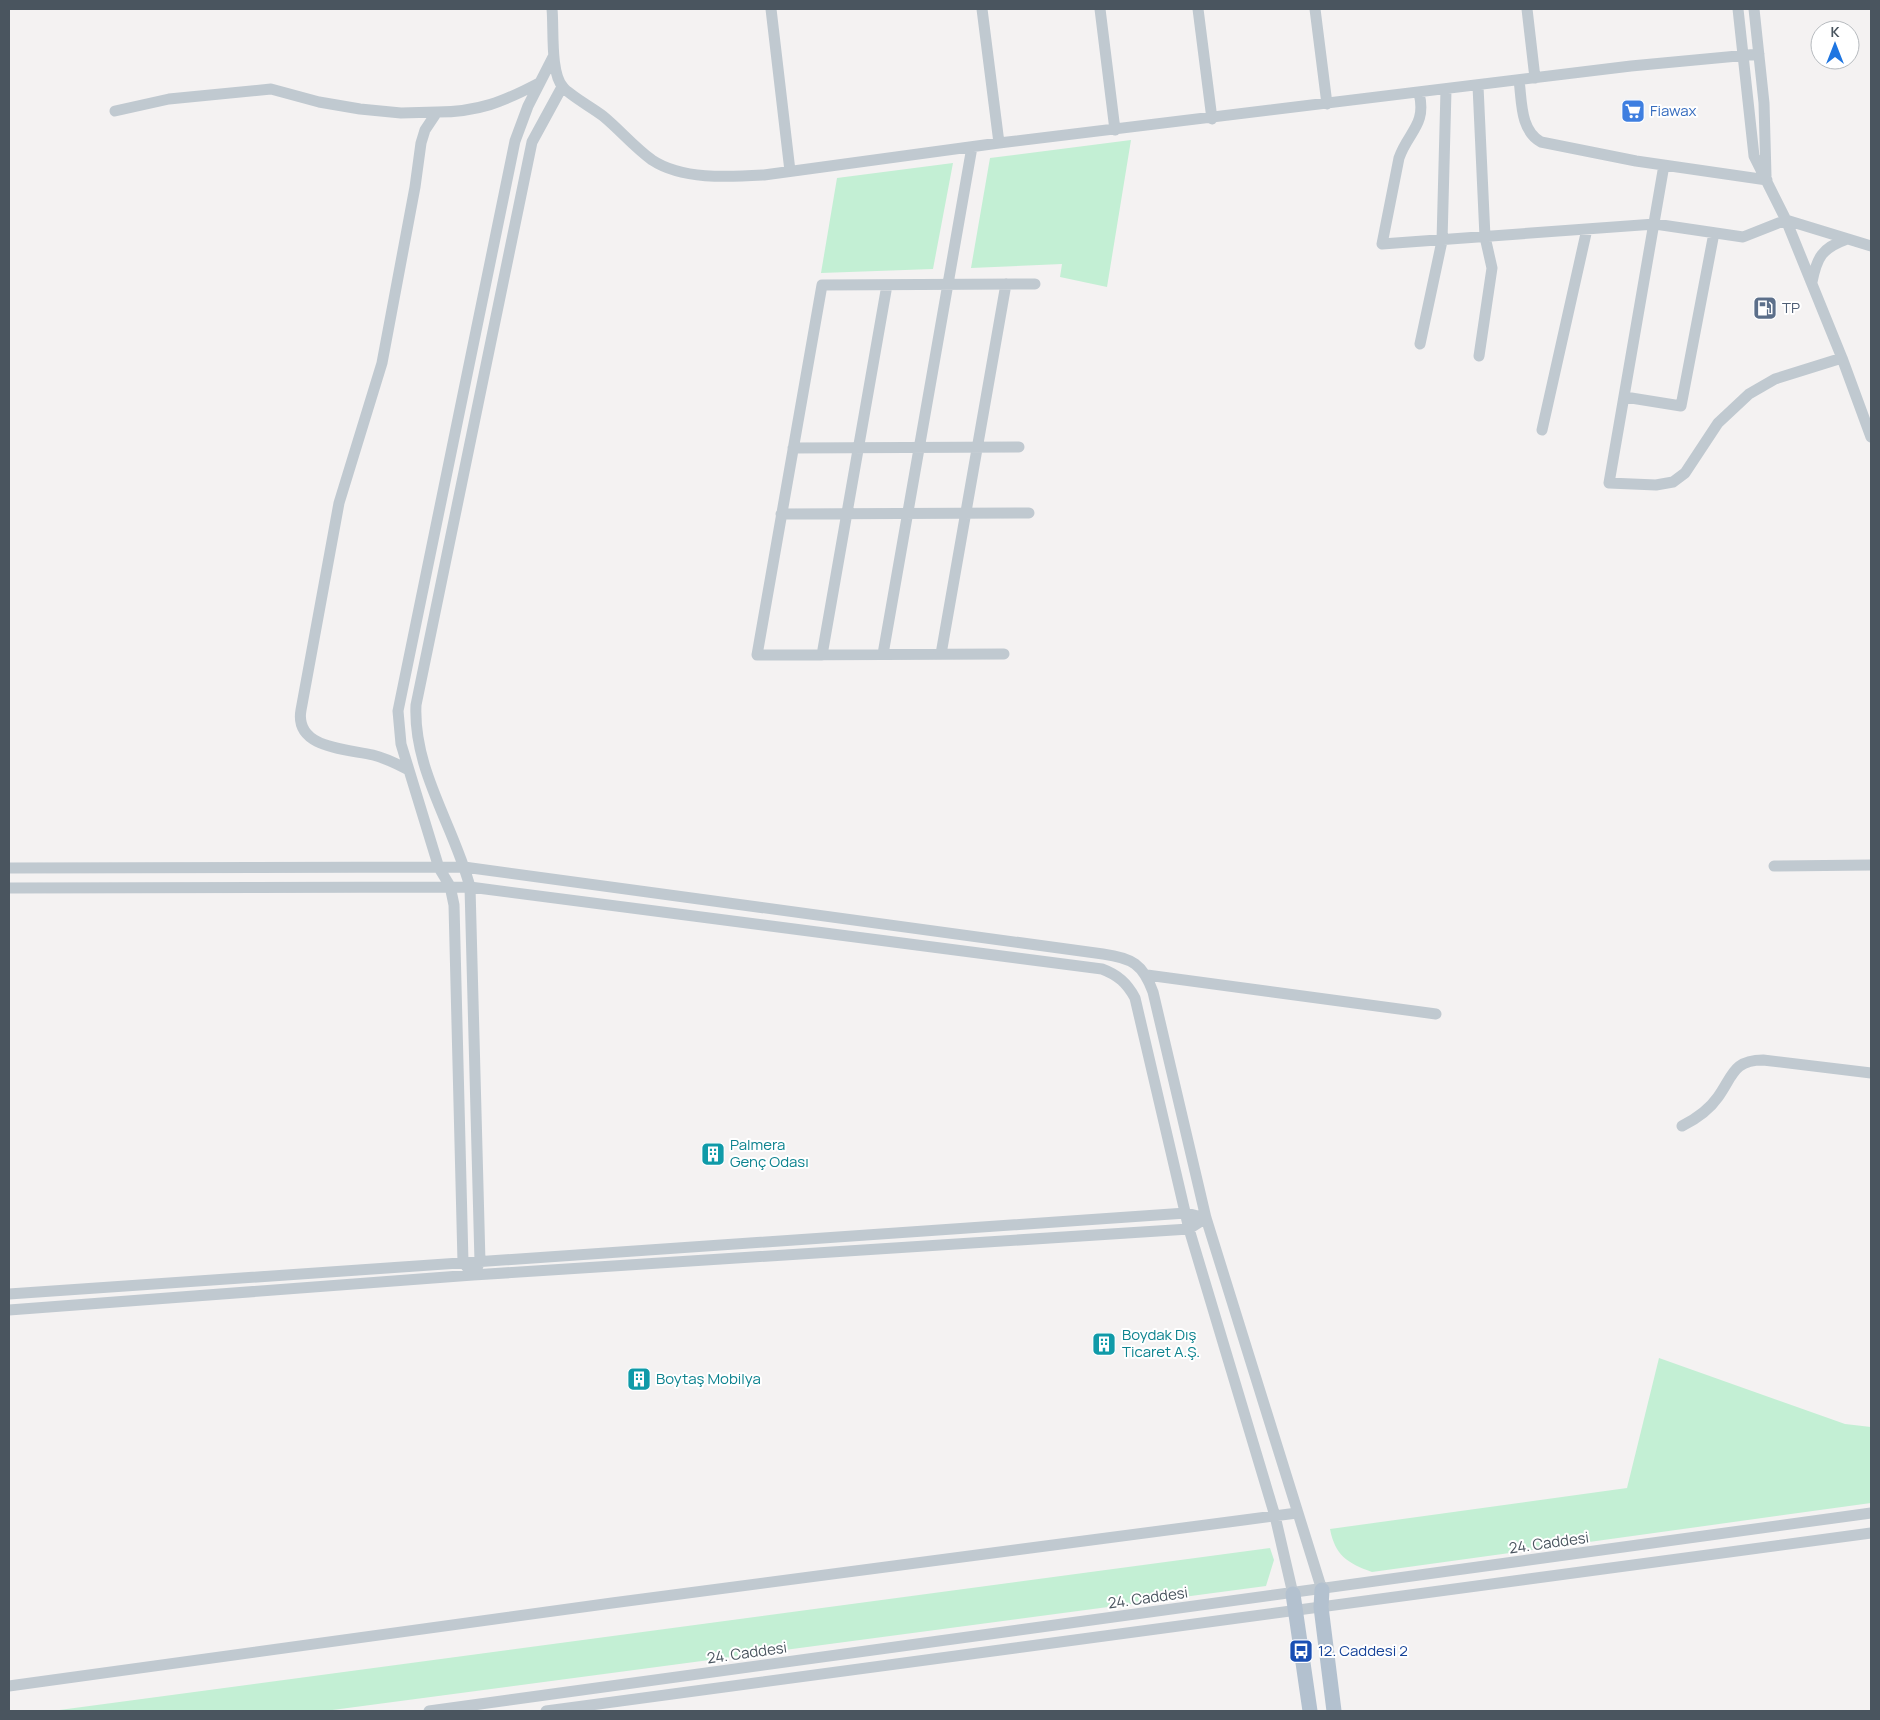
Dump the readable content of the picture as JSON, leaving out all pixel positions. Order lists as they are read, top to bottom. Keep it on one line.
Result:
{"streets":{"street":["24. Caddesi"]},"places":{"supermarket":["Fiawax"],"fuel station":["TP"],"building":["Palmera Genç Odası","Boydak Dış Ticaret A.Ş.","Boytaş Mobilya"],"bus stop":["12. Caddesi 2"]},"north":"top"}
